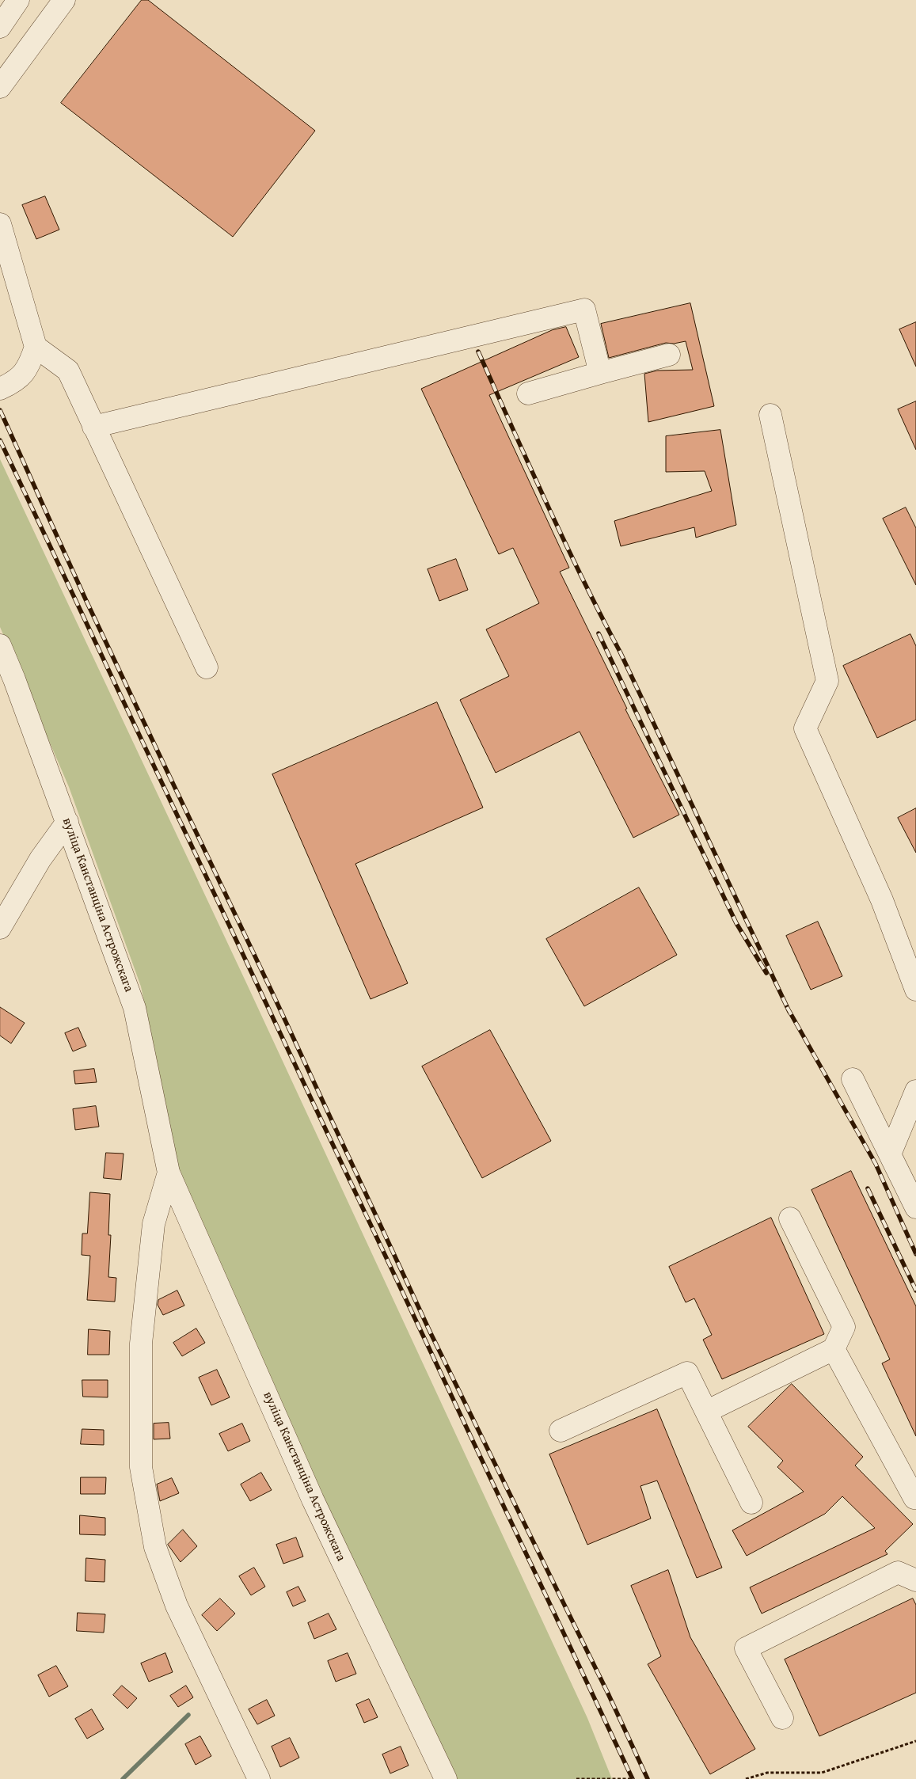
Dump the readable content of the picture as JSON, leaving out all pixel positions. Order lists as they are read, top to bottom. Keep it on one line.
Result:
{"streets":{"street":["вуліца Канстанціна Астрожскага"]}}
